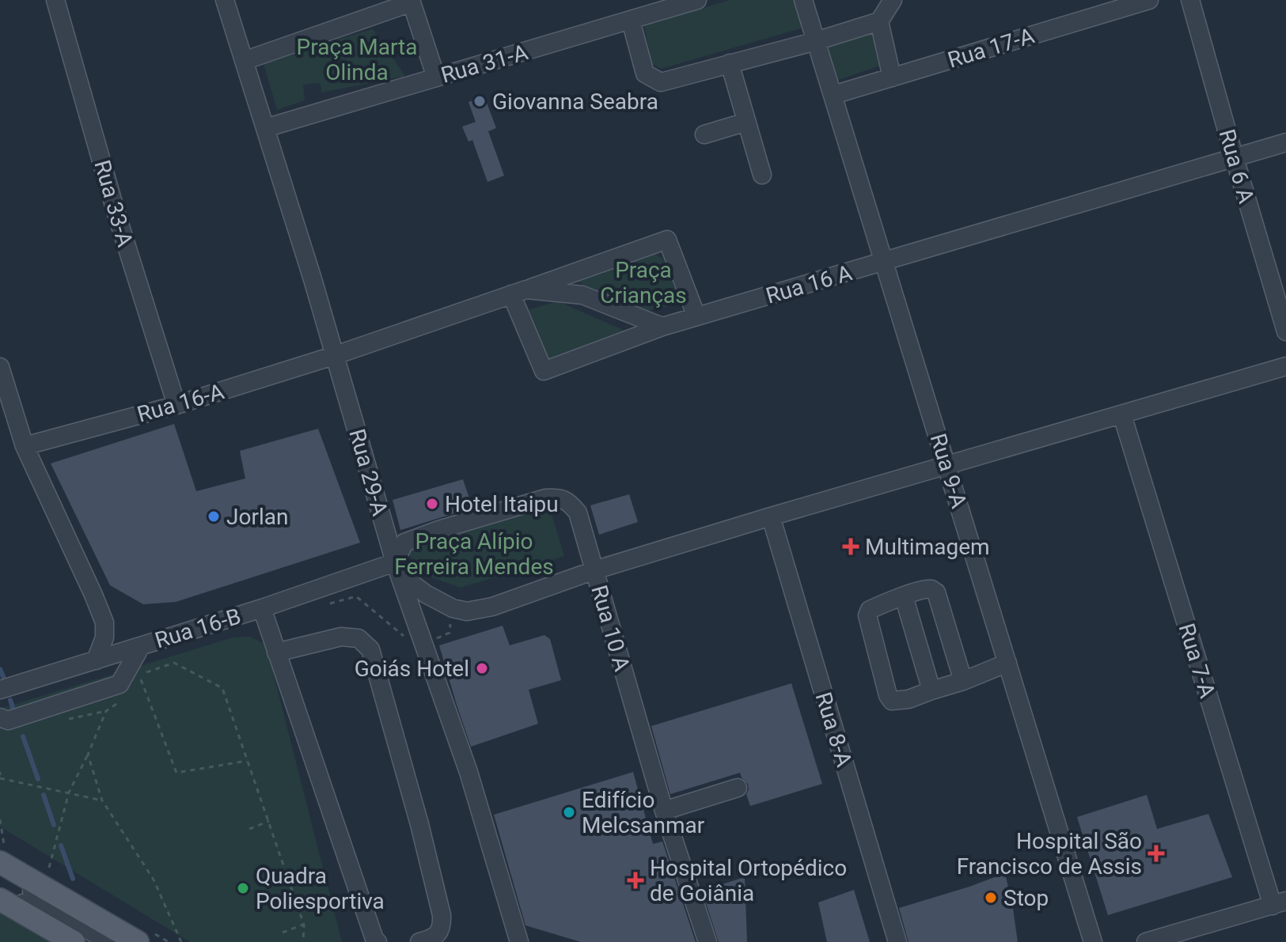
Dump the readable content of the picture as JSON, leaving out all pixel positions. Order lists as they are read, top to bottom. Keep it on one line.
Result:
{"streets":{"street":["Rua 17-A","Rua 31-A","Rua 6 A","Rua 33-A","Rua 16 A","Rua 16-A","Rua 9-A","Rua 29-A","Rua 16-B","Rua 10 A","Rua 7-A","Rua 8-A"]},"crossings":[["Rua 17-A","Rua 9-A"],["Rua 31-A","Rua 29-A"],["Rua 6 A","Rua 16 A"],["Rua 33-A","Rua 16-A"],["Rua 16 A","Rua 9-A"],["Rua 16-A","Rua 29-A"],["Rua 29-A","Rua 16-B"],["Rua 29-A","Rua 10 A"],["Rua 16-B","Rua 10 A"]],"parks":["Praça Marta Olinda","Praça Crianças","Praça Alípio Ferreira Mendes"],"places":{"other":["Giovanna Seabra","Hotel Itaipu","Jorlan","Goiás Hotel","Edifício Melcsanmar","Quadra Poliesportiva","Stop"],"health":["Multimagem","Hospital São Francisco de Assis","Hospital Ortopédico de Goiânia"]}}
